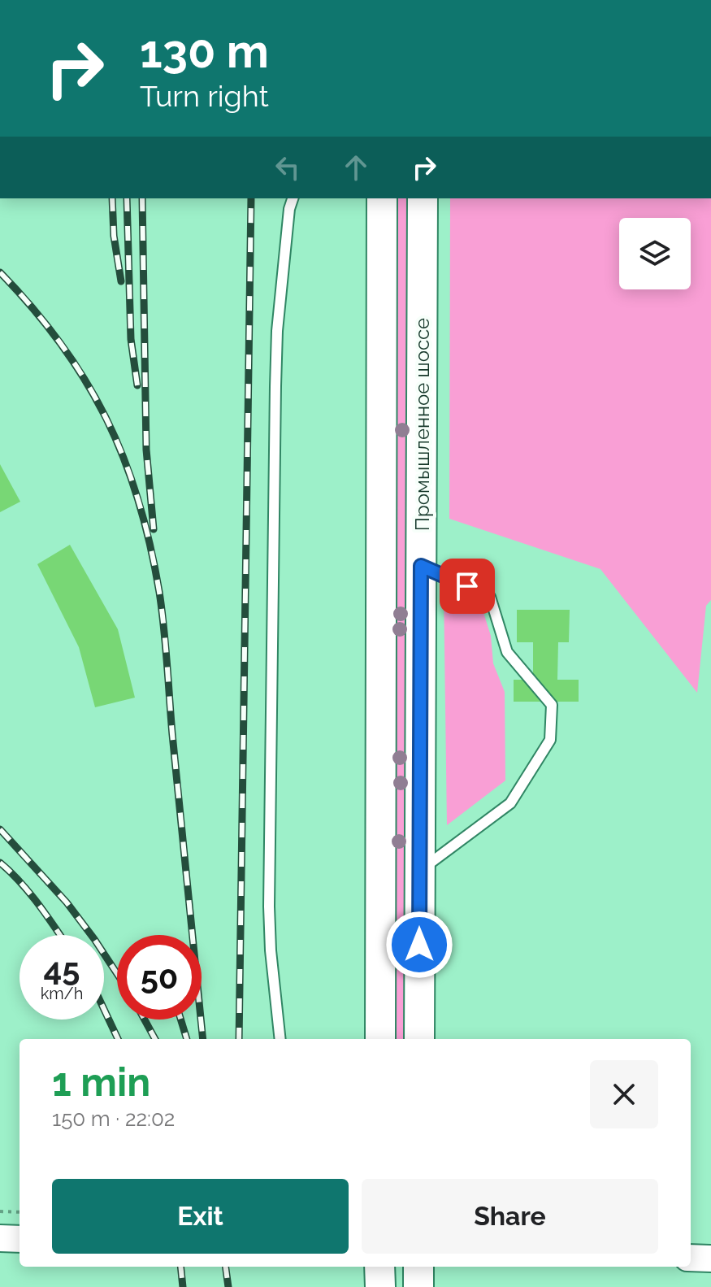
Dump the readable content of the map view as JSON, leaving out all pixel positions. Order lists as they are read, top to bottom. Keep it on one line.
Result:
{"streets":{"main road":["Промышленное шоссе"]},"page":{"turn":["130 m","Turn right"],"speed":"45 km/h","limit":"50","heading":["1 min","150 m · 22:02"],"buttons":["Exit","Share"]}}
